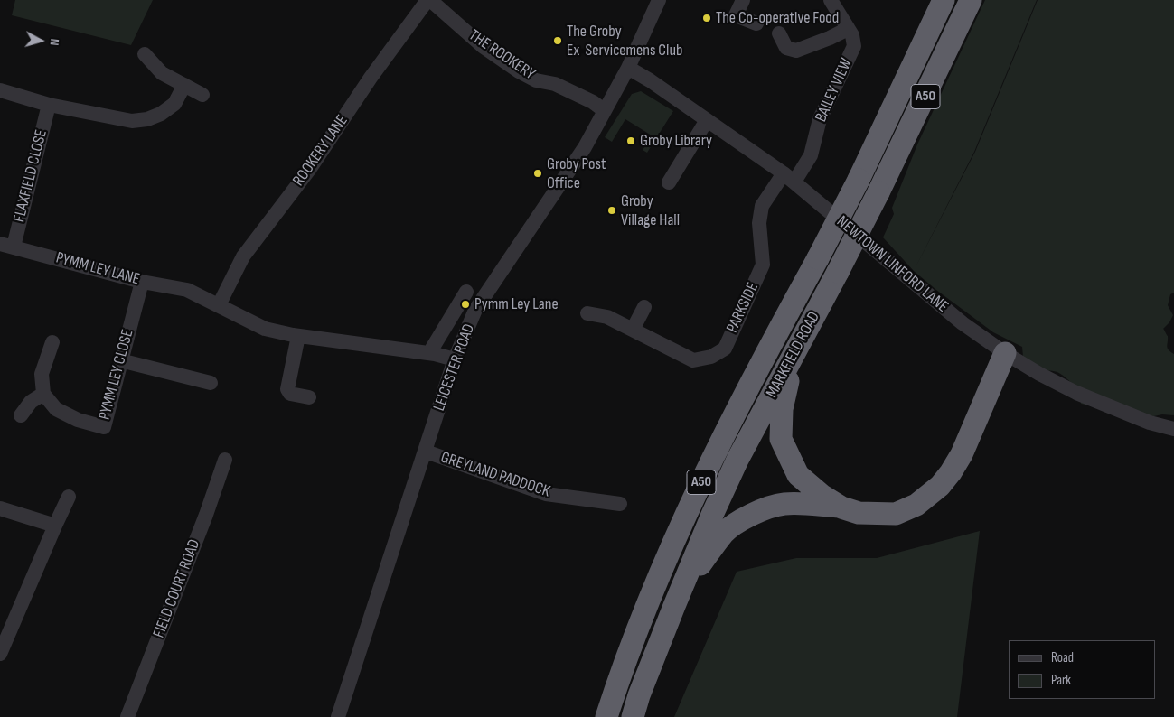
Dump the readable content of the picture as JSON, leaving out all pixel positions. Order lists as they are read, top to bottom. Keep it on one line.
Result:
{"streets":{"highway":["A50","MARKFIELD ROAD"],"street":["THE ROOKERY","BAILEY VIEW","ROOKERY LANE","FLAXFIELD CLOSE","NEWTOWN LINFORD LANE","PYMM LEY LANE","PARKSIDE","LEICESTER ROAD","PYMM LEY CLOSE","GREYLAND PADDOCK","FIELD COURT ROAD"]},"crossings":[["THE ROOKERY","ROOKERY LANE"],["THE ROOKERY","LEICESTER ROAD"],["BAILEY VIEW","NEWTOWN LINFORD LANE"],["BAILEY VIEW","PARKSIDE"],["ROOKERY LANE","PYMM LEY LANE"],["FLAXFIELD CLOSE","PYMM LEY LANE"],["NEWTOWN LINFORD LANE","PARKSIDE"],["NEWTOWN LINFORD LANE","LEICESTER ROAD"],["PYMM LEY LANE","LEICESTER ROAD"],["PYMM LEY LANE","PYMM LEY CLOSE"],["LEICESTER ROAD","GREYLAND PADDOCK"]],"places":["The Co-operative Food","The Groby Ex-Servicemens Club","Groby Library","Groby Post Office","Groby Village Hall","Pymm Ley Lane"],"legend":["Road","Park"],"north":"right"}
